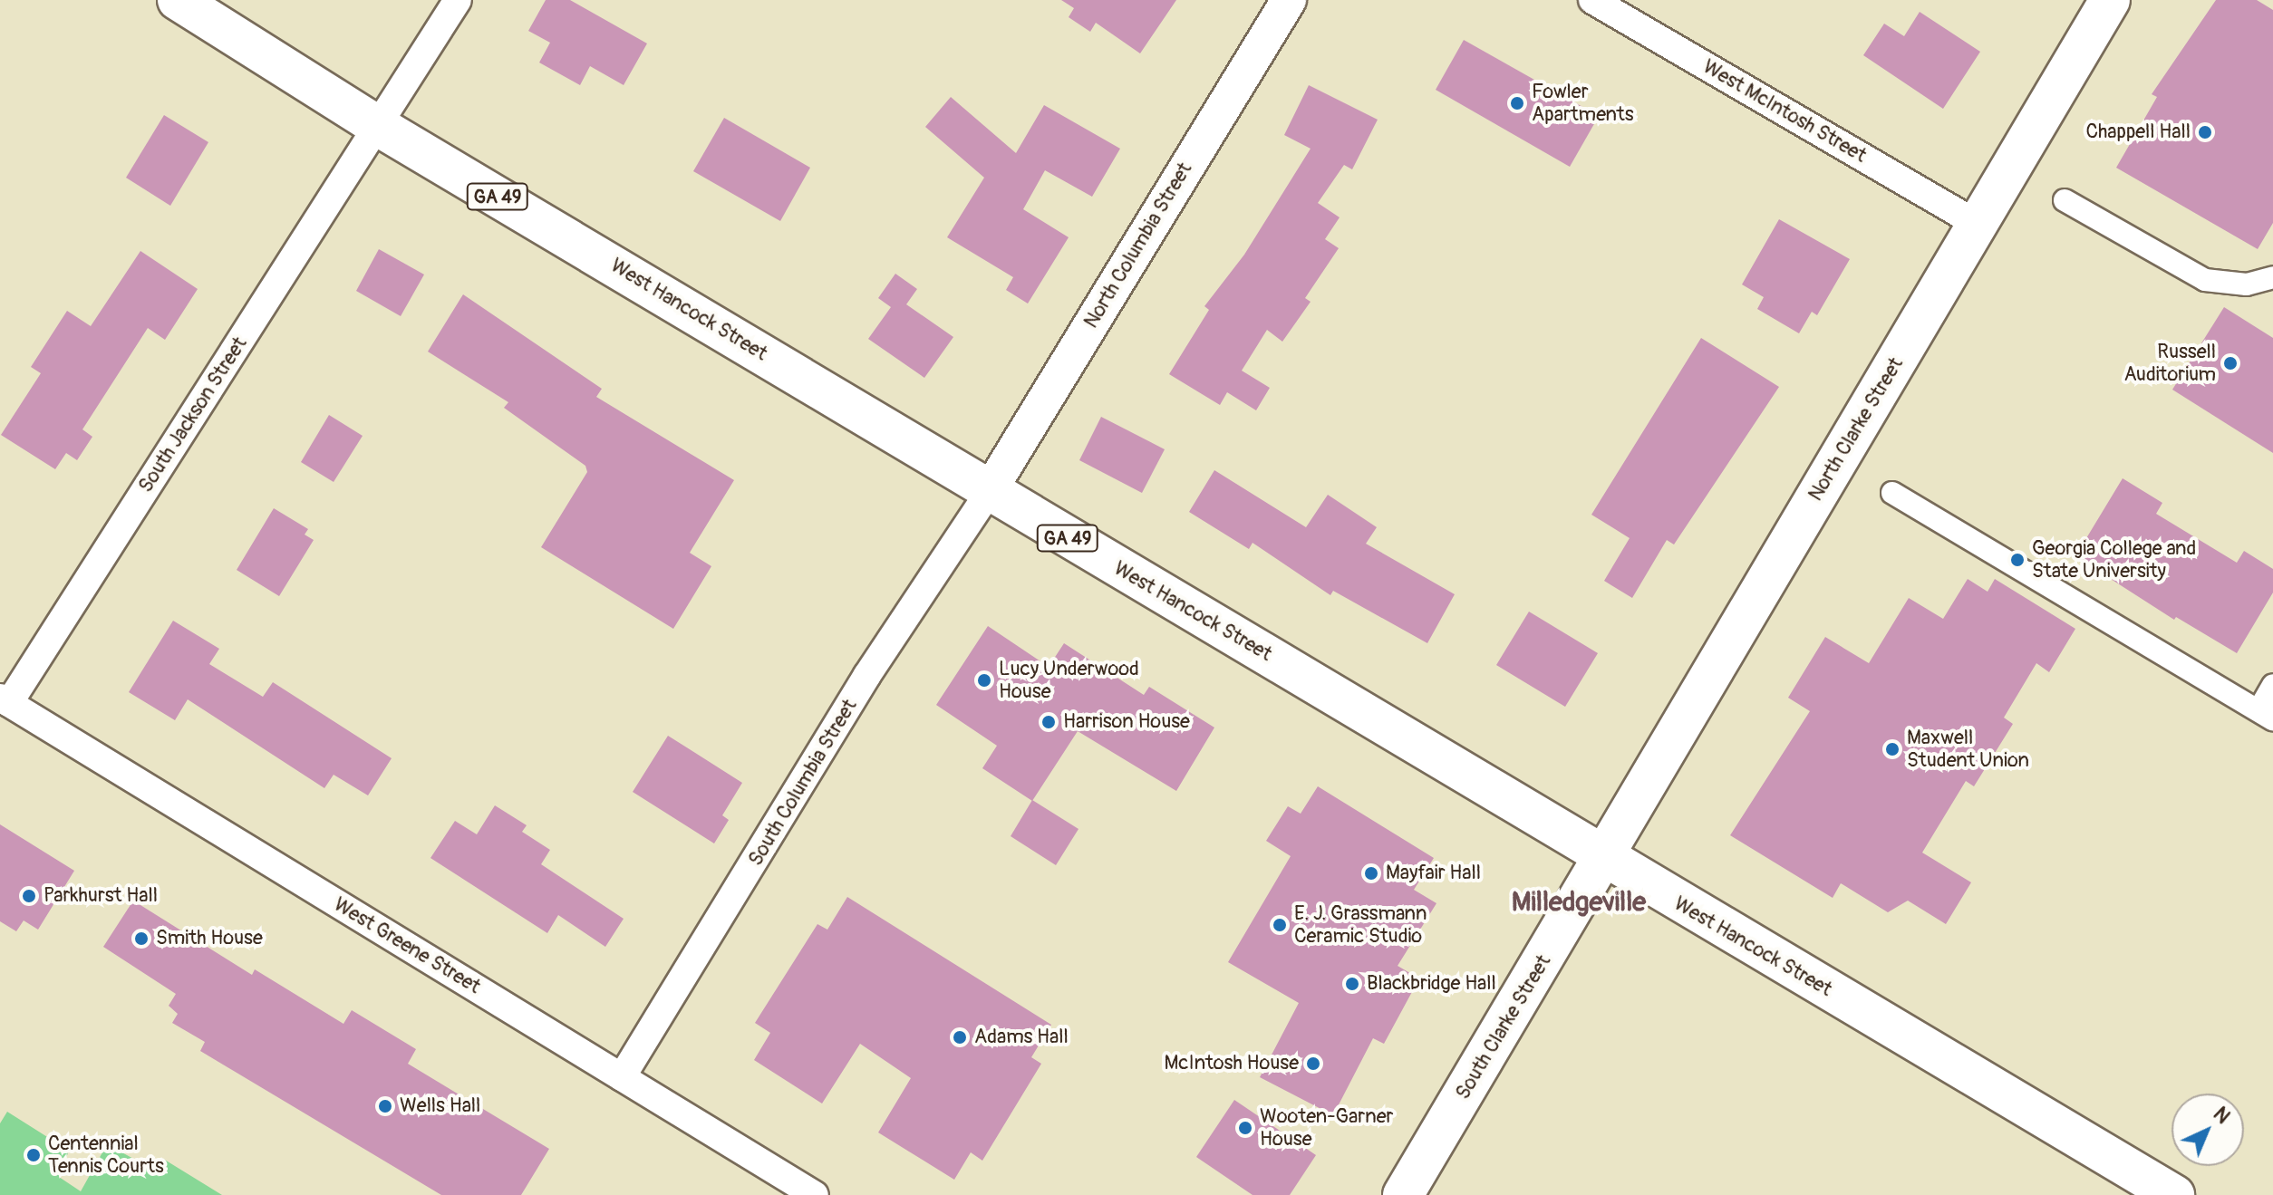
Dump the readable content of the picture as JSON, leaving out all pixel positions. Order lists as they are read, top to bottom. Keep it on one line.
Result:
{"streets":{"main road":["GA 49","West Hancock Street","North Clarke Street","South Clarke Street"],"street":["West McIntosh Street","North Columbia Street","South Jackson Street","South Columbia Street","West Greene Street"]},"crossings":[["West McIntosh Street","North Clarke Street"],["North Columbia Street","West Hancock Street"],["North Columbia Street","South Columbia Street"],["West Hancock Street","South Jackson Street"],["West Hancock Street","North Clarke Street"],["West Hancock Street","South Columbia Street"],["West Hancock Street","South Clarke Street"],["South Jackson Street","West Greene Street"],["North Clarke Street","South Clarke Street"],["South Columbia Street","West Greene Street"]],"districts":["Milledgeville"],"places":["Fowler Apartments","Chappell Hall","Russell Auditorium","Georgia College and State University","Lucy Underwood House","Harrison House","Maxwell Student Union","Mayfair Hall","Parkhurst Hall","E. J. Grassmann Ceramic Studio","Smith House","Blackbridge Hall","Adams Hall","McIntosh House","Wells Hall","Wooten-Garner House","Centennial Tennis Courts"],"north":"top right"}
